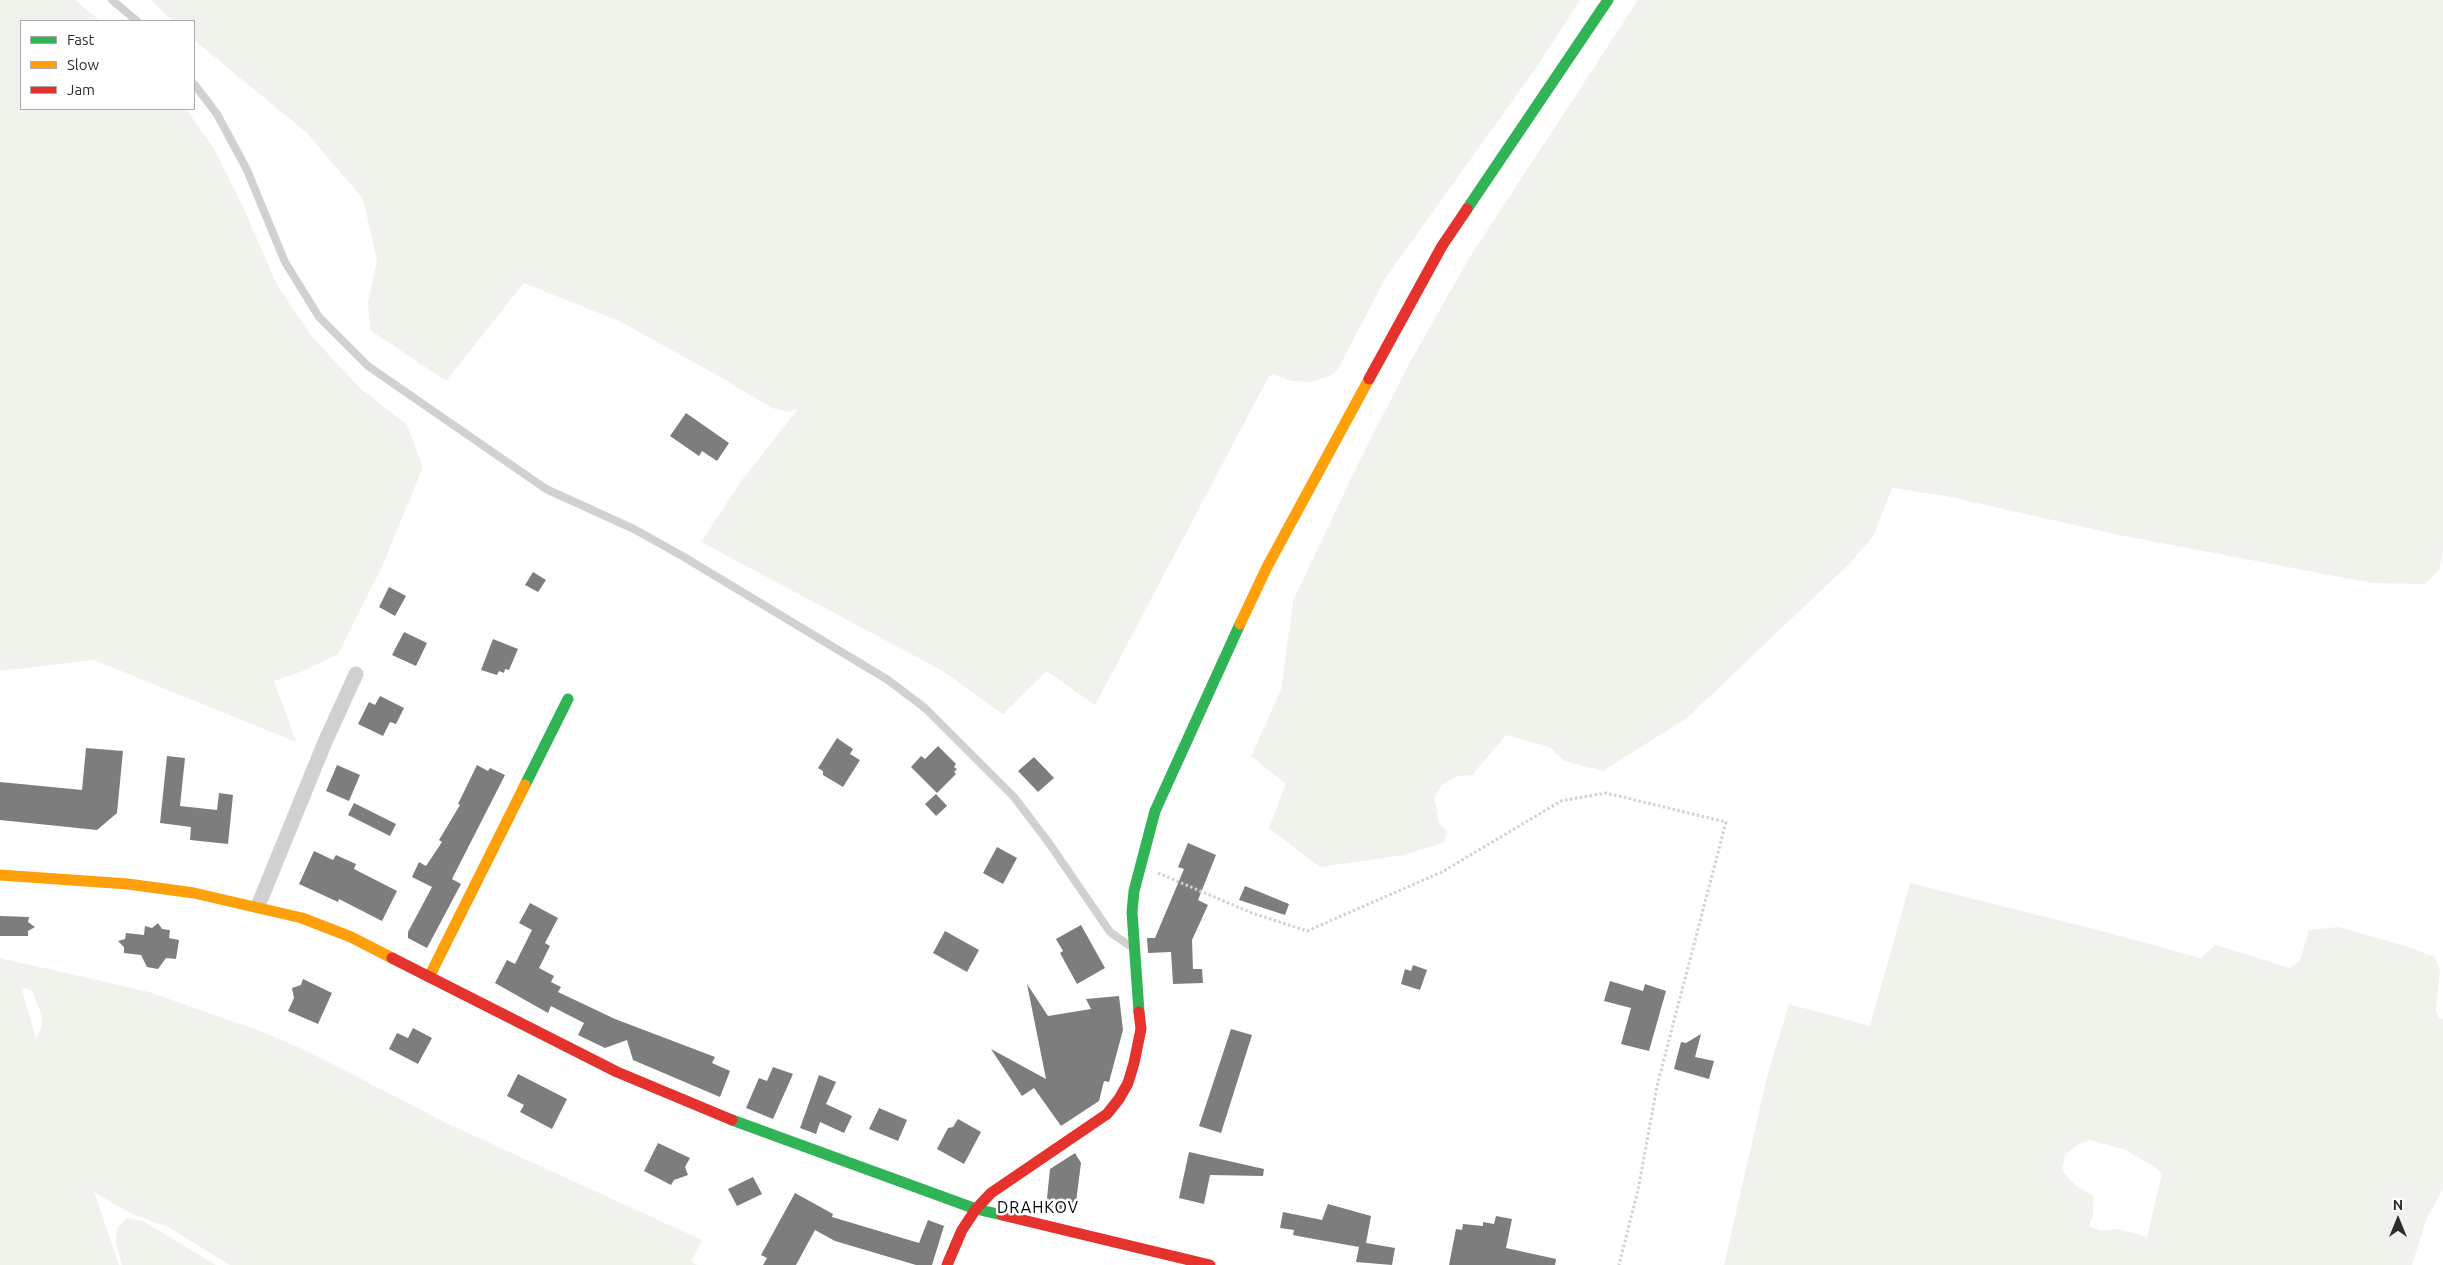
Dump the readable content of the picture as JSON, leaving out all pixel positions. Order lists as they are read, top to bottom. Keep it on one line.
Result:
{"districts":["DRAHKOV"],"legend":["Fast","Slow","Jam"],"north":"top"}
